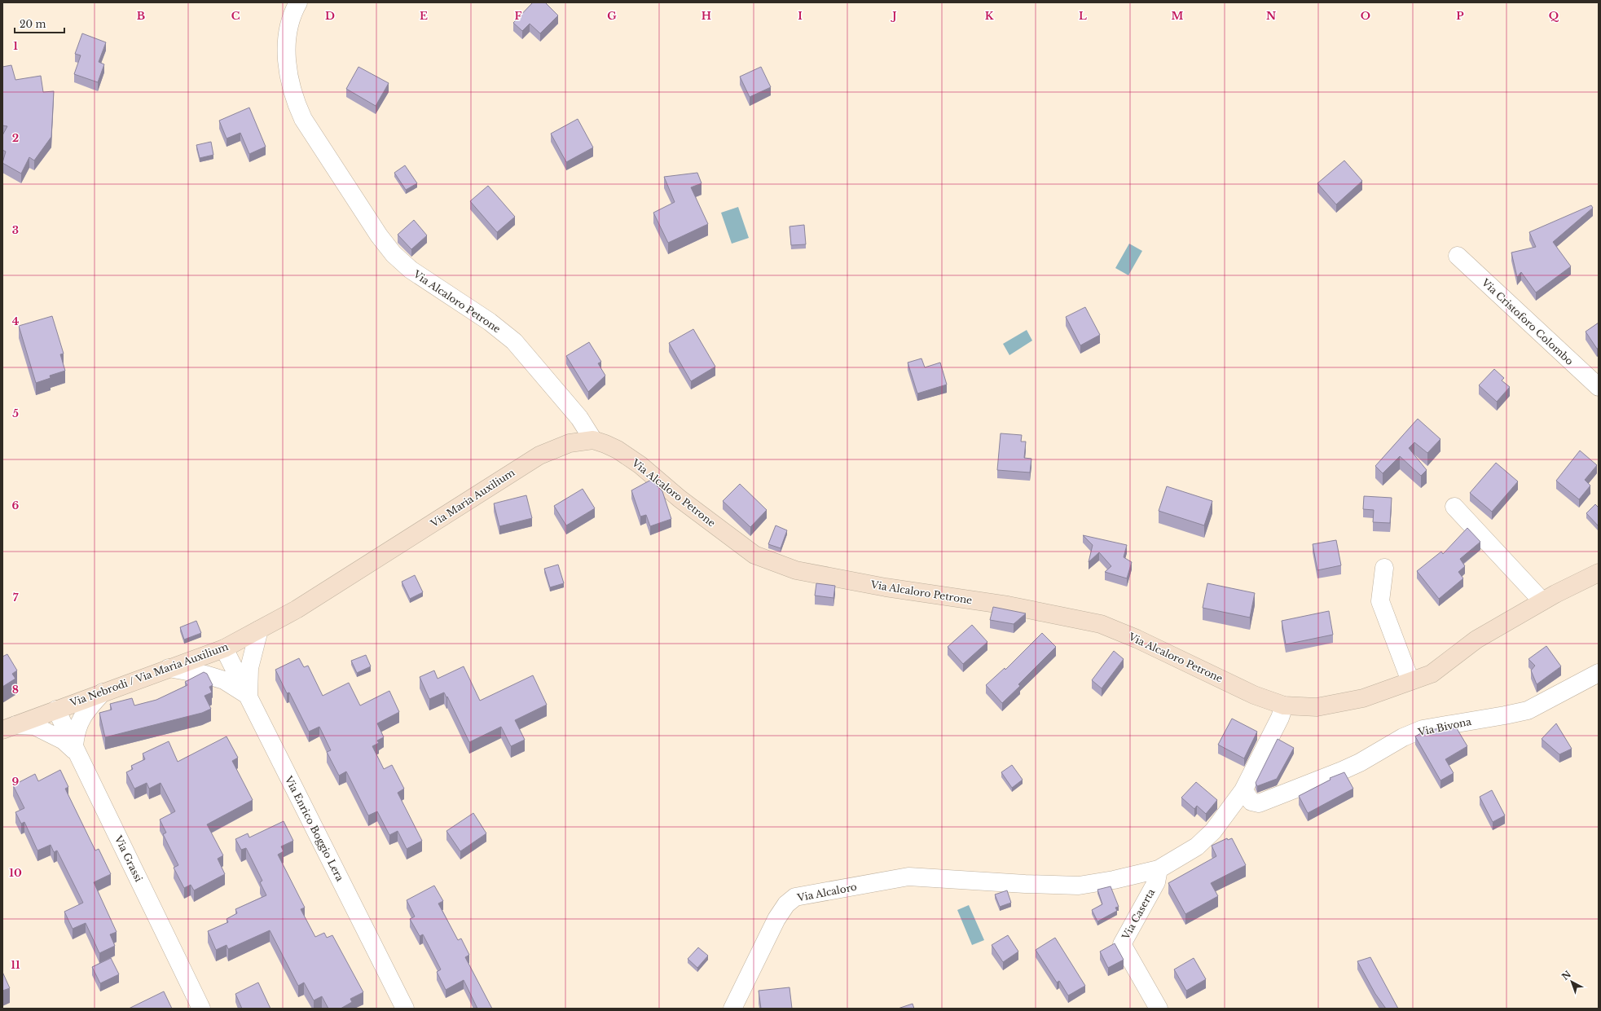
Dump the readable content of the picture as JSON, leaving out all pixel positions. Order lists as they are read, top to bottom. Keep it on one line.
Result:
{"streets":{"street":["Via Alcaloro Petrone","Via Cristoforo Colombo","Via Maria Auxilium","Via Nebrodi / Via Maria Auxilium","Via Bivona","Via Enrico Boggio Lera","Via Grassi","Via Alcaloro","Via Caserta"]},"crossings":[["Via Alcaloro Petrone","Via Maria Auxilium"],["Via Alcaloro Petrone","Via Alcaloro"],["Via Maria Auxilium","Via Nebrodi / Via Maria Auxilium"],["Via Nebrodi / Via Maria Auxilium","Via Enrico Boggio Lera"],["Via Nebrodi / Via Maria Auxilium","Via Grassi"],["Via Bivona","Via Alcaloro"],["Via Alcaloro","Via Caserta"]],"scale_bar":"20 m","north":"top left","grid":{"columns":["B","C","D","E","F","G","H","I","J","K","L","M","N","O","P","Q"],"rows":["1","2","3","4","5","6","7","8","9","10","11"]}}
